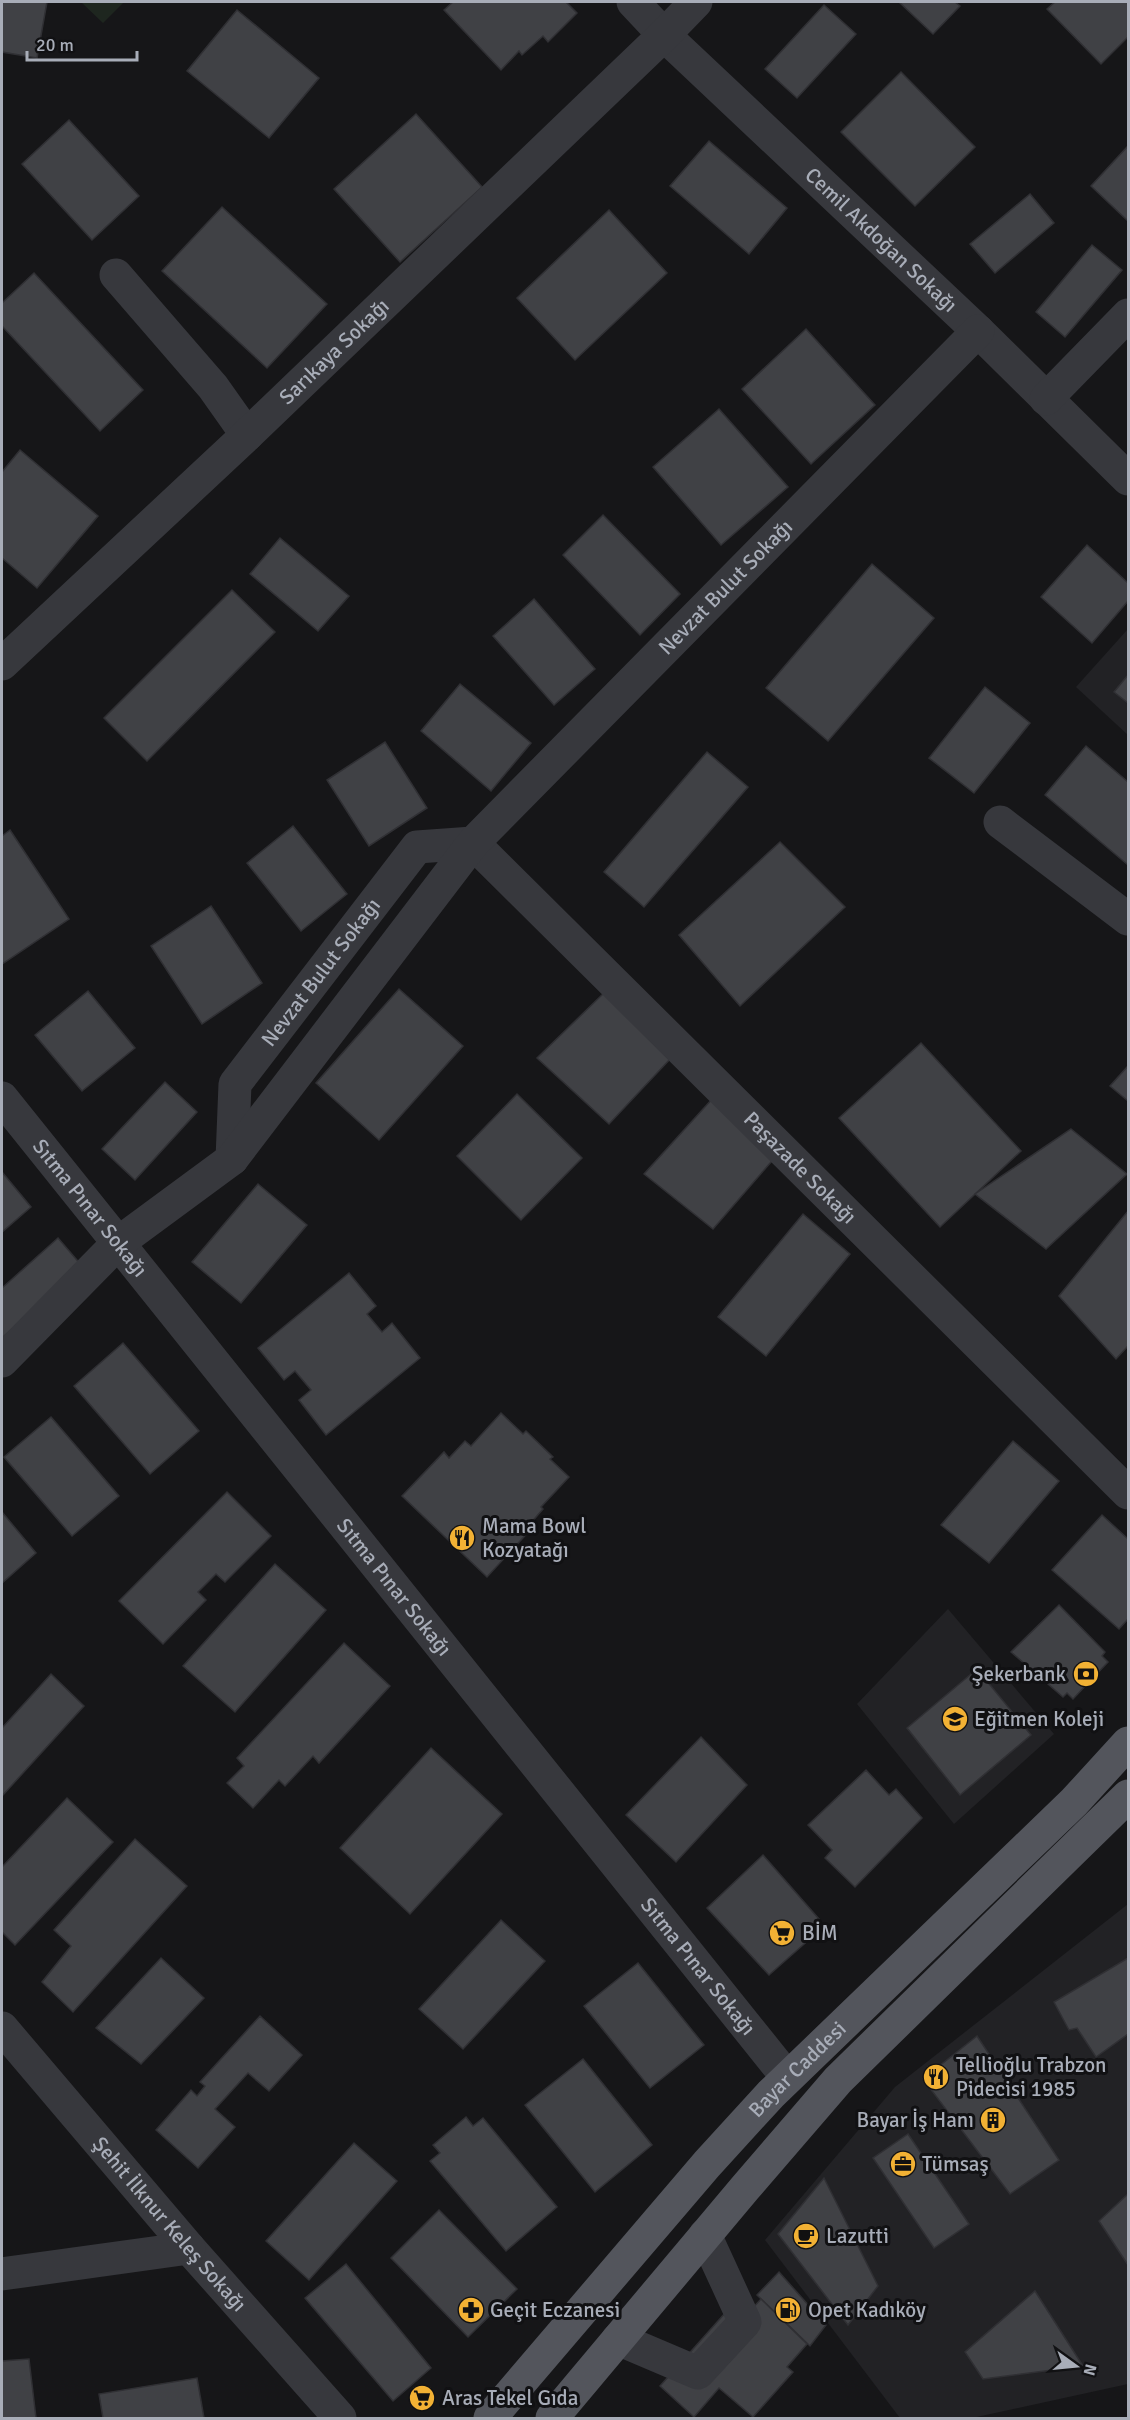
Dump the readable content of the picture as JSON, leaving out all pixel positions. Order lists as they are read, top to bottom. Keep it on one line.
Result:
{"streets":{"main road":["Bayar Caddesi"],"street":["Cemil Akdoğan Sokağı","Sarıkaya Sokağı","Nevzat Bulut Sokağı","Paşazade Sokağı","Sıtma Pınar Sokağı","Şehit İlknur Keleş Sokağı"]},"crossings":[["Cemil Akdoğan Sokağı","Sarıkaya Sokağı"],["Cemil Akdoğan Sokağı","Nevzat Bulut Sokağı"],["Nevzat Bulut Sokağı","Paşazade Sokağı"],["Nevzat Bulut Sokağı","Sıtma Pınar Sokağı"],["Sıtma Pınar Sokağı","Bayar Caddesi"]],"places":{"restaurant":["Mama Bowl Kozyatağı","Tellioğlu Trabzon Pidecisi 1985"],"bank":["Şekerbank"],"school or university":["Eğitmen Koleji"],"supermarket":["BİM","Aras Tekel Gıda"],"building":["Bayar İş Hanı"],"office":["Tümsaş"],"cafe":["Lazutti"],"pharmacy":["Geçit Eczanesi"],"fuel station":["Opet Kadıköy"]},"scale_bar":"20 m","north":"right"}
